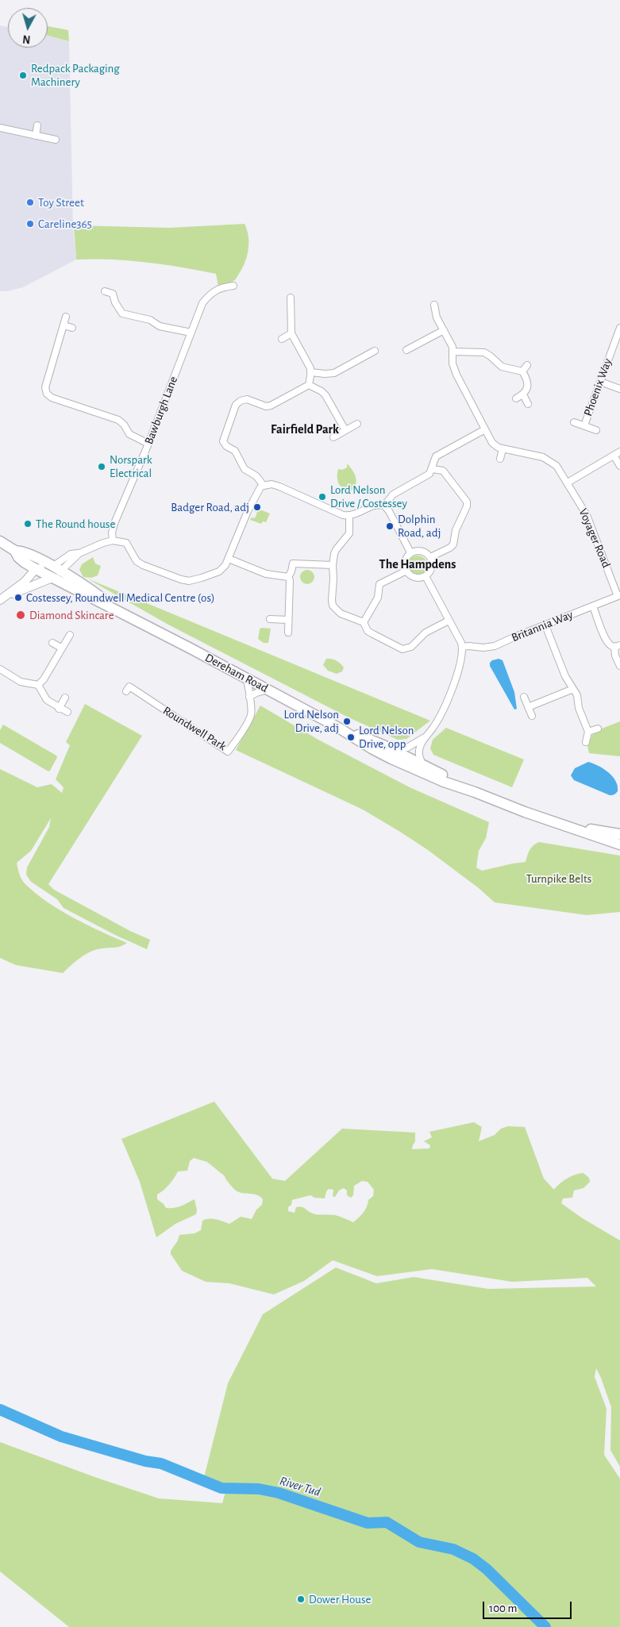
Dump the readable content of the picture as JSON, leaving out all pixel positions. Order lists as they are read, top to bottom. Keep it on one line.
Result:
{"streets":{"highway":["Dereham Road"],"street":["Phoenix Way","Bawburgh Lane","Voyager Road","Britannia Way","Roundwell Park"]},"crossings":[["Voyager Road","Britannia Way"],["Dereham Road","Roundwell Park"]],"districts":["Fairfield Park","The Hampdens"],"water":["River Tud"],"parks":["Turnpike Belts"],"places":["Redpack Packaging Machinery","Toy Street","Careline365","Norspark Electrical","Lord Nelson Drive / Costessey","Badger Road, adj","The Round house","Dolphin Road, adj","Costessey, Roundwell Medical Centre (os)","Diamond Skincare","Lord Nelson Drive, adj","Lord Nelson Drive, opp","Dower House"],"scale_bar":"100 m","north":"bottom"}
